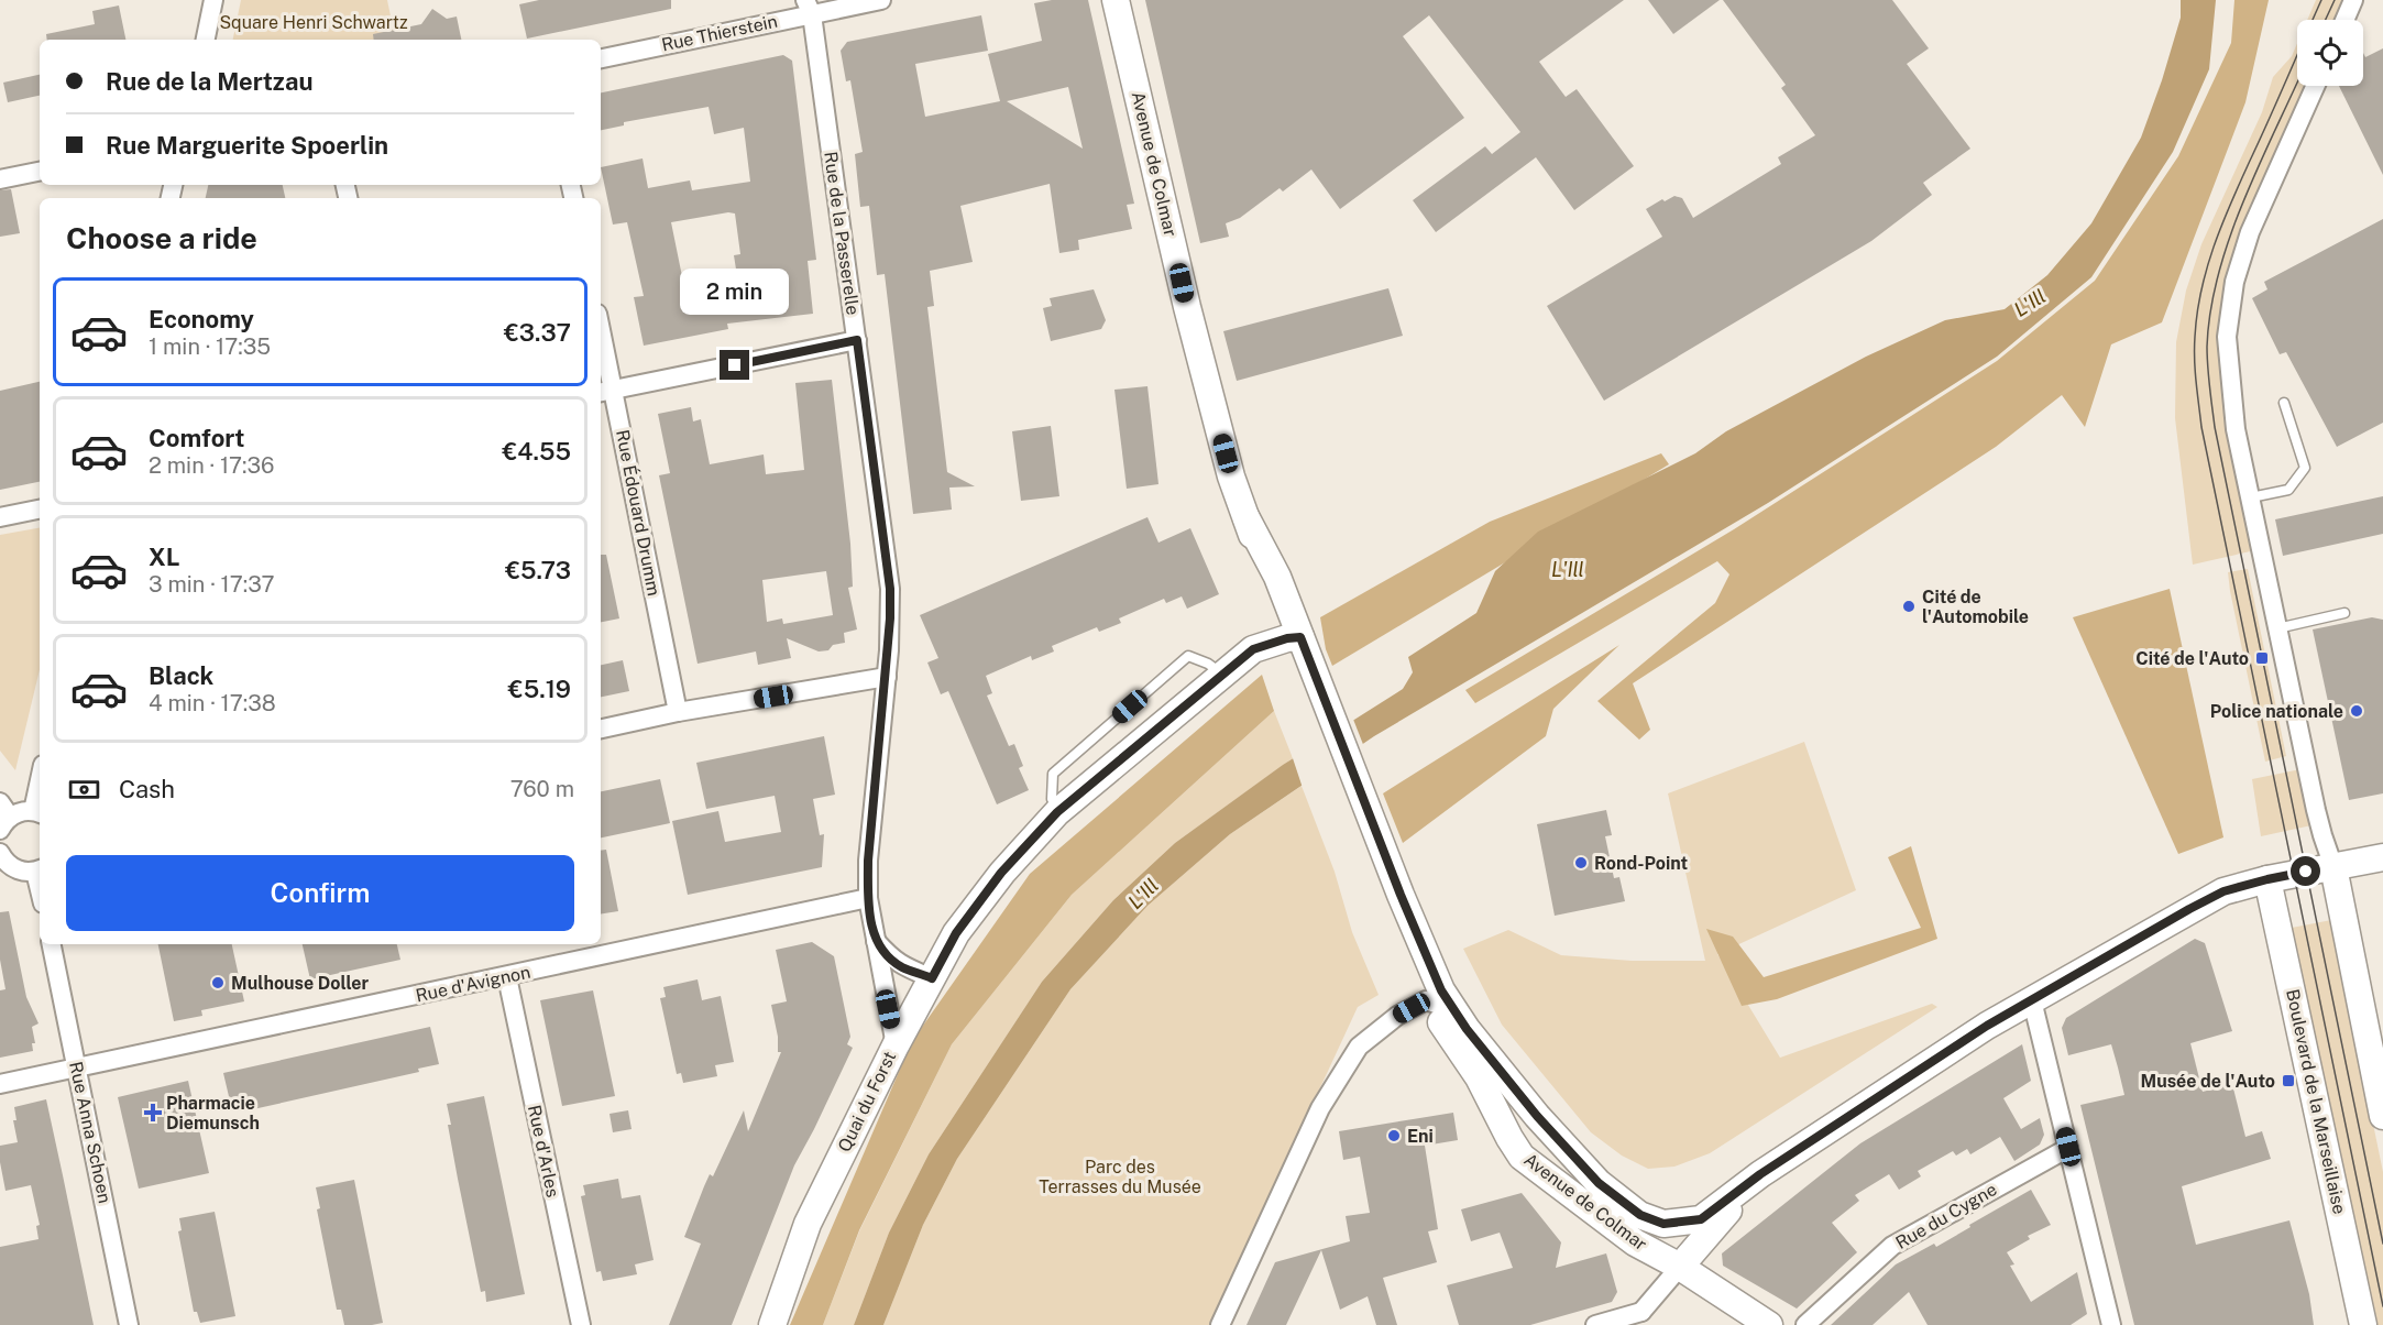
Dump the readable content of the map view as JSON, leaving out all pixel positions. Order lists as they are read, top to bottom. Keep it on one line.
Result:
{"streets":{"main road":["Avenue de Colmar","Quai du Forst","Boulevard de la Marseillaise"],"street":["Rue Thierstein","Rue de la Passerelle","Rue Édouard Drumm","Rue d'Avignon","Rue Anna Schoen","Rue d'Arles","Rue du Cygne"]},"crossings":[["Rue Thierstein","Rue de la Passerelle"],["Avenue de Colmar","Quai du Forst"],["Rue de la Passerelle","Rue d'Avignon"],["Rue de la Passerelle","Quai du Forst"],["Rue d'Avignon","Rue Anna Schoen"],["Rue d'Avignon","Rue d'Arles"]],"water":["L'Ill"],"parks":["Square Henri Schwartz","Parc des Terrasses du Musée"],"places":{"other":["Cité de l'Automobile","Police nationale","Rond-Point","Mulhouse Doller","Eni"],"transit":["Cité de l'Auto","Musée de l'Auto"],"health":["Pharmacie Diemunsch"]},"page":{"banner":["Rue de la Mertzau","Rue Marguerite Spoerlin"],"heading":"Choose a ride","bubble":"2 min","list":[{"name":"Economy","note":"1 min · 17:35","value":"€3.37"},{"name":"Comfort","note":"2 min · 17:36","value":"€4.55"},{"name":"XL","note":"3 min · 17:37","value":"€5.73"},{"name":"Black","note":"4 min · 17:38","value":"€5.19"}],"pay":["Cash","760 m"],"buttons":"Confirm"}}
